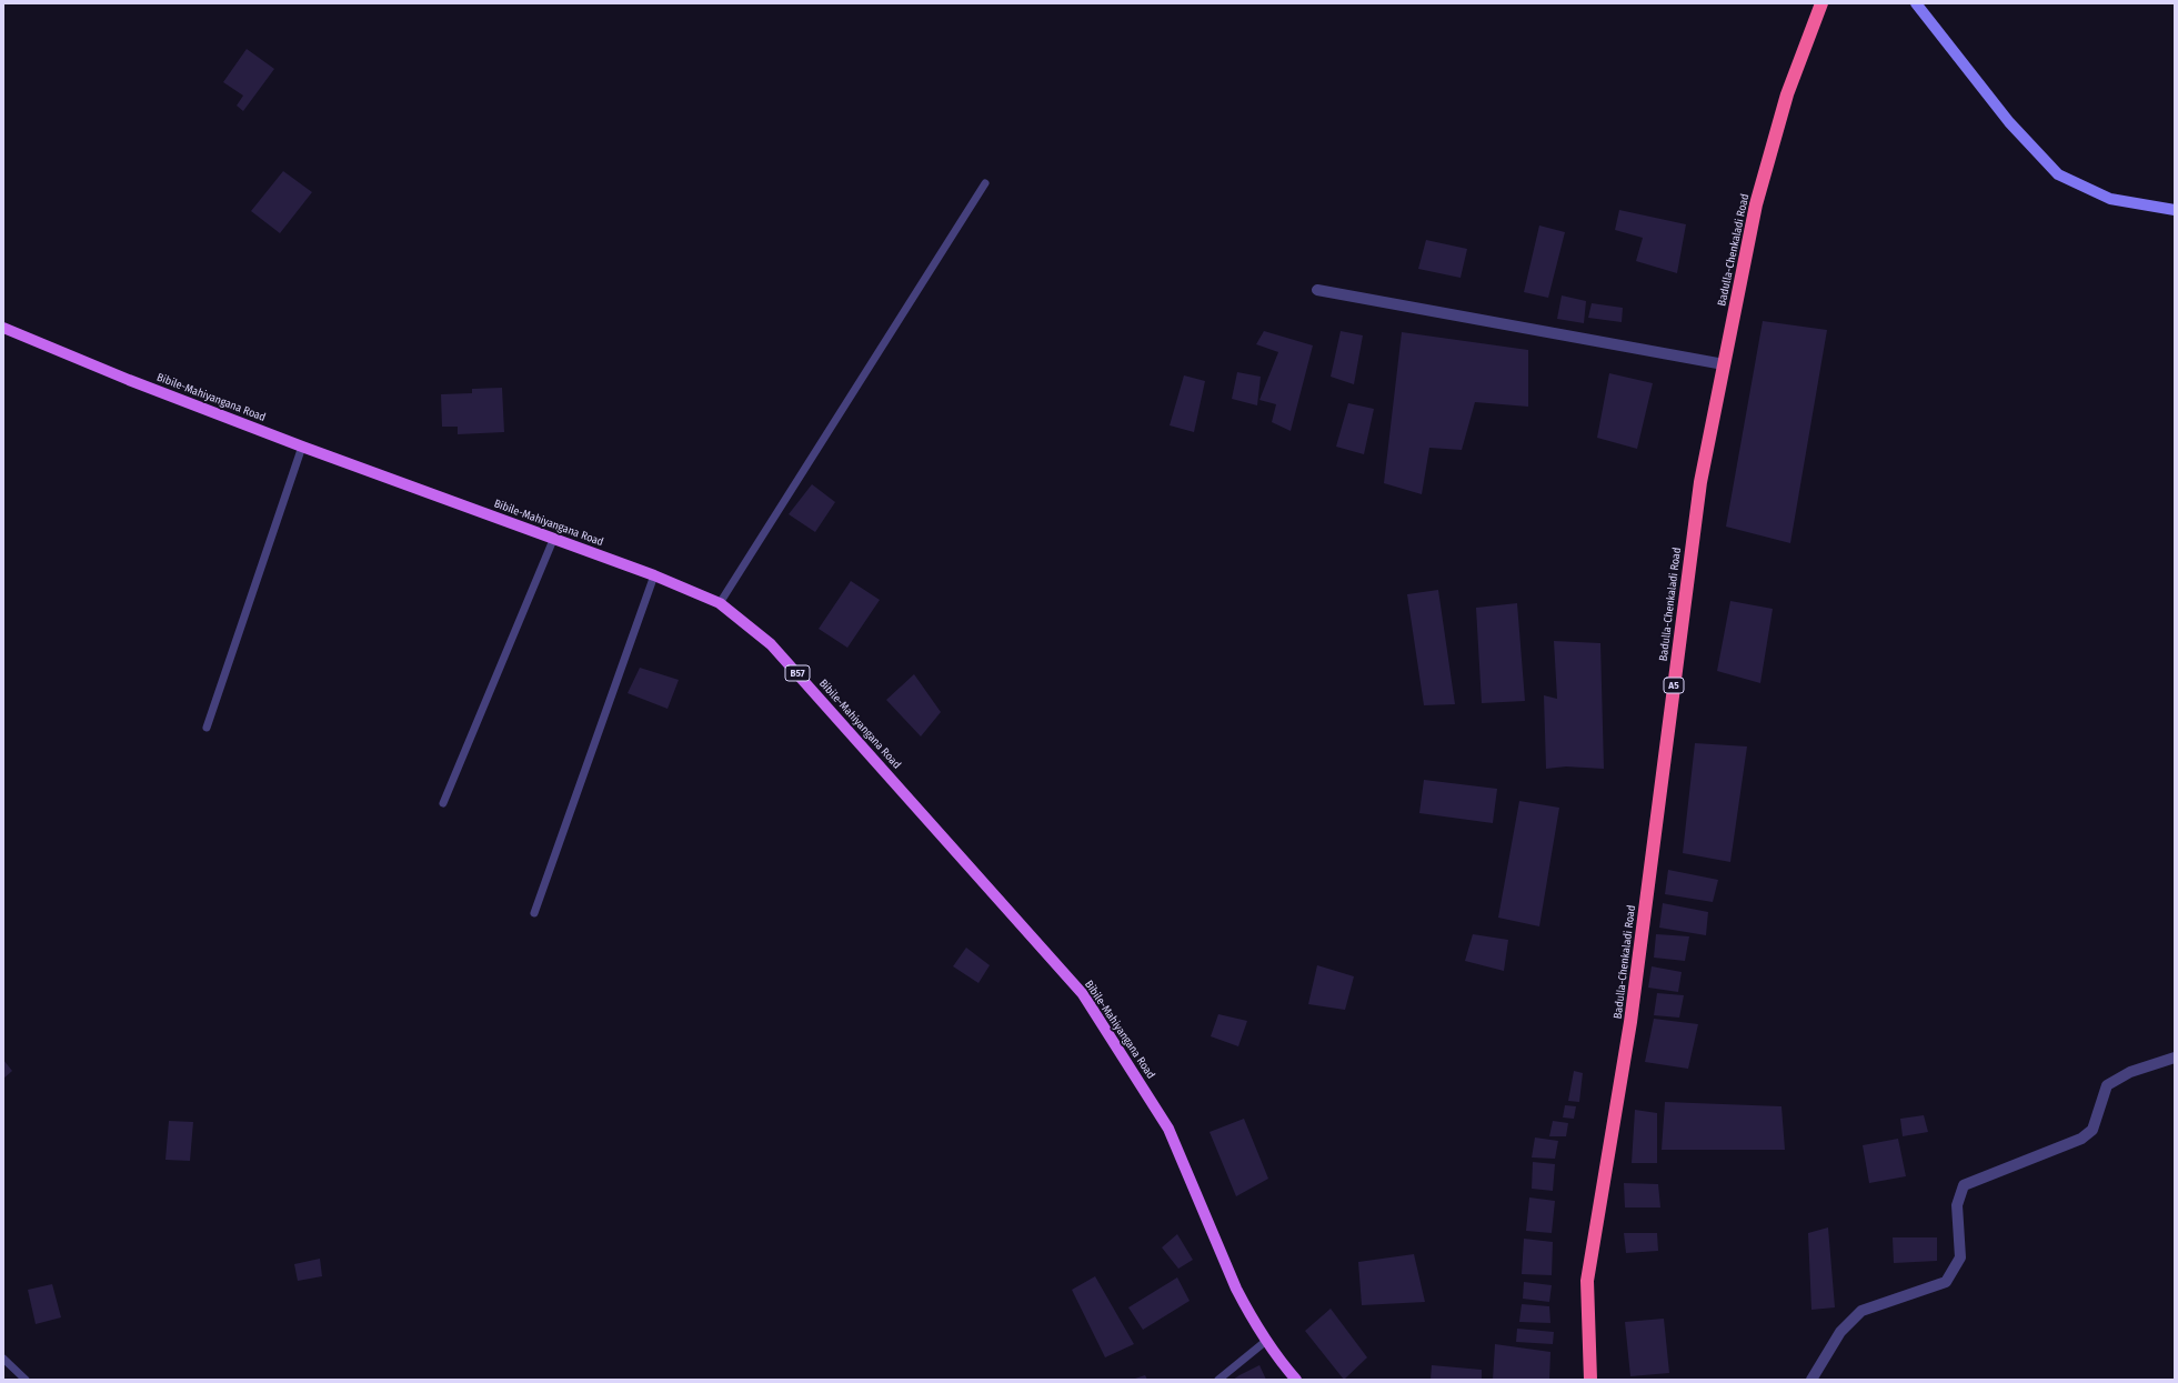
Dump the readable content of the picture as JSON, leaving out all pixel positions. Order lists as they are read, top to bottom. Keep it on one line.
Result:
{"streets":{"highway":["Badulla-Chenkaladi Road","A5"],"main road":["Bibile-Mahiyangana Road","B57"]}}
